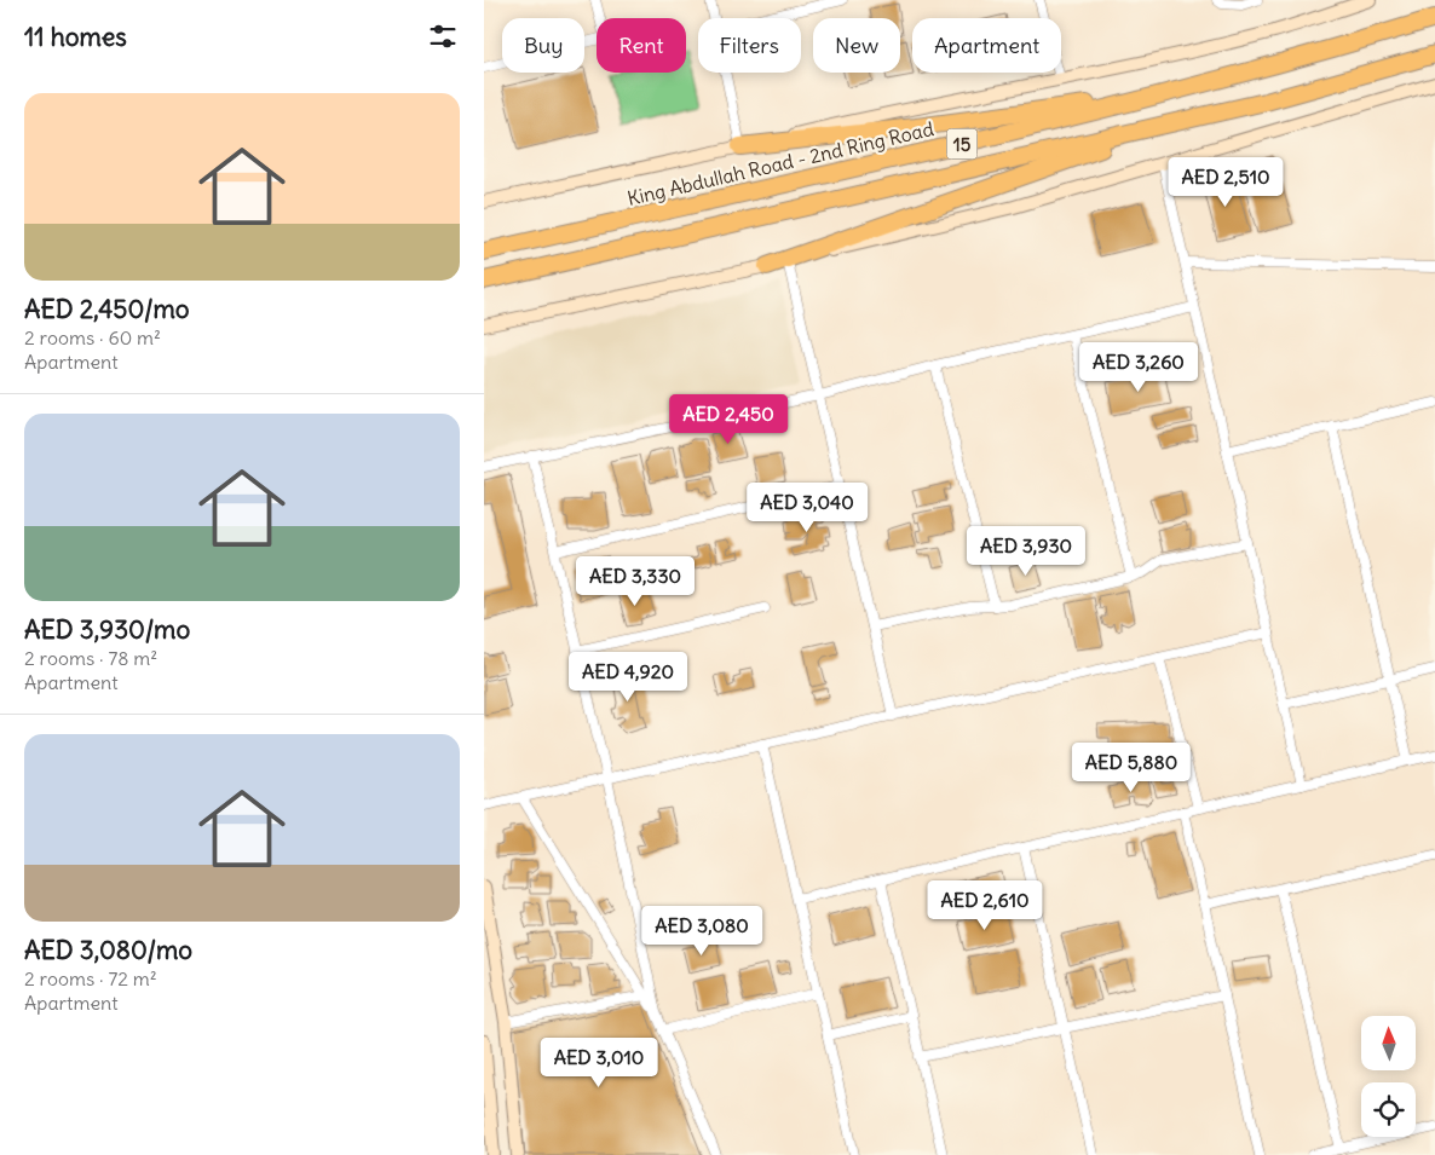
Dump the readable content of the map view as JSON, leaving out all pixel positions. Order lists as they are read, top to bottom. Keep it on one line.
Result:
{"streets":{"highway":["15","King Abdullah Road - 2nd Ring Road"]},"north":"top","page":{"heading":"11 homes","chip":["Buy","Rent","Filters","New","Apartment"],"list":[{"name":"AED 2,450/mo","note":"2 rooms · 60 m² · Apartment"},{"name":"AED 3,930/mo","note":"2 rooms · 78 m² · Apartment"},{"name":"AED 3,080/mo","note":"2 rooms · 72 m² · Apartment"}],"price":["AED 2,510","AED 3,260","AED 2,450","AED 3,040","AED 3,930","AED 3,330","AED 4,920","AED 5,880","AED 2,610","AED 3,080","AED 3,010"]}}
